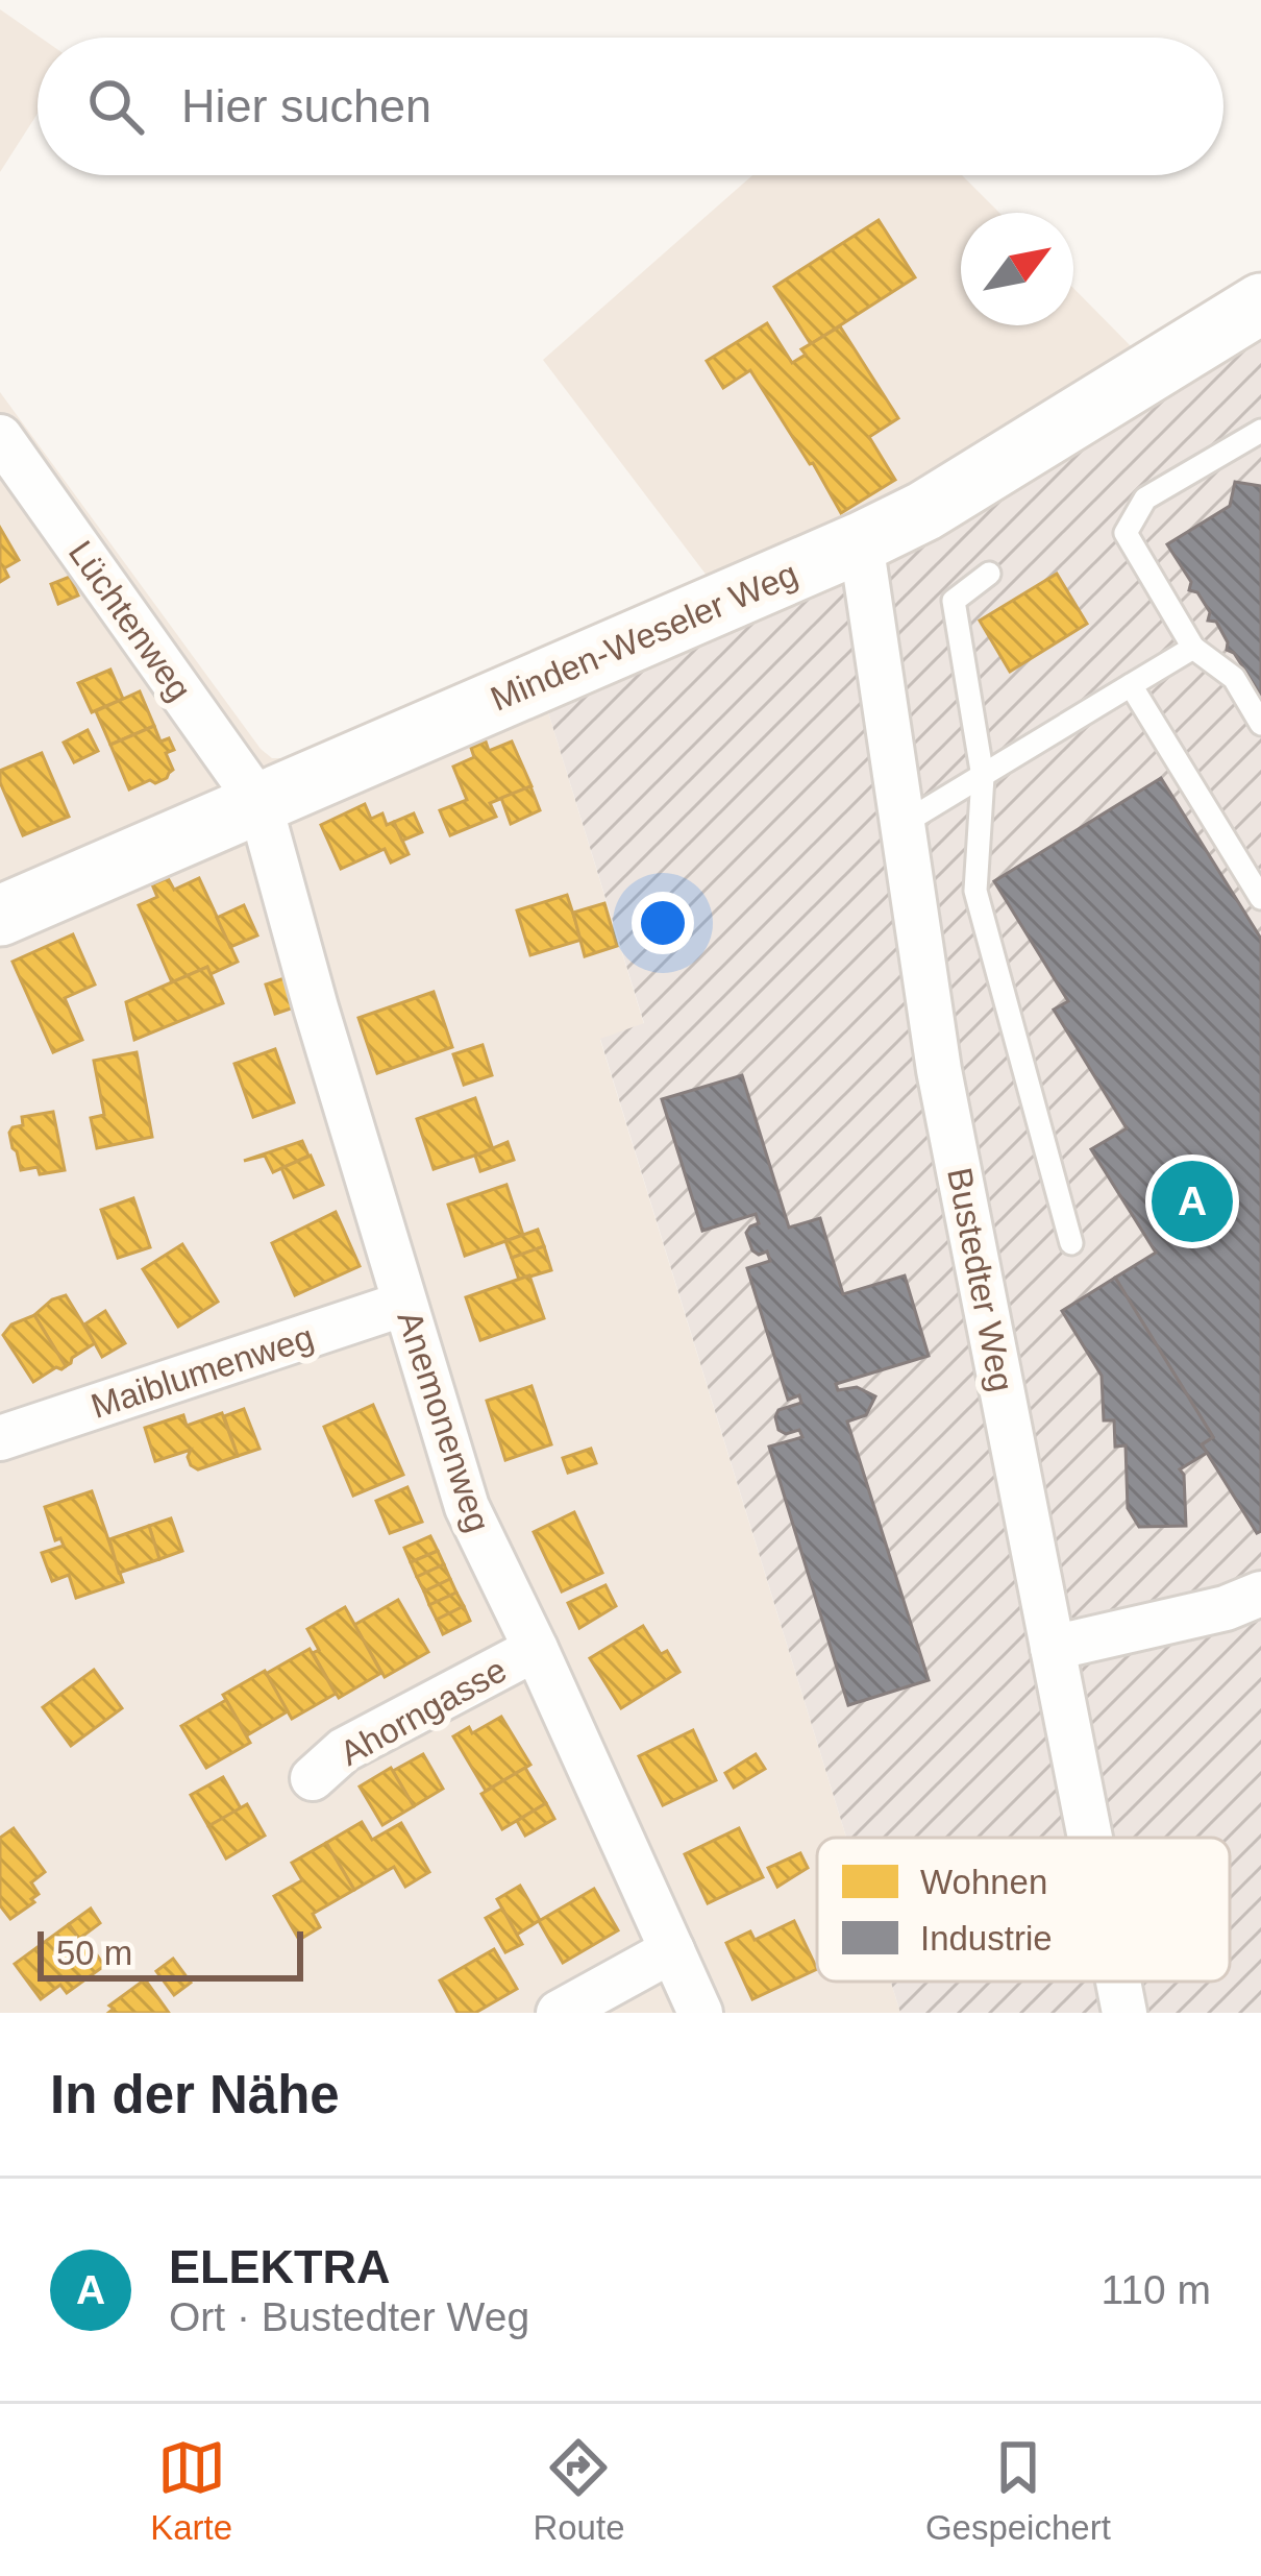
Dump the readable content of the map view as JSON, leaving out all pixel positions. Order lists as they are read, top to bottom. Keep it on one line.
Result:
{"streets":{"street":["Lüchtenweg","Minden-Weseler Weg","Bustedter Weg","Maiblumenweg","Anemonenweg","Ahorngasse"]},"crossings":[["Lüchtenweg","Minden-Weseler Weg"],["Lüchtenweg","Anemonenweg"],["Minden-Weseler Weg","Bustedter Weg"],["Minden-Weseler Weg","Anemonenweg"],["Maiblumenweg","Anemonenweg"],["Anemonenweg","Ahorngasse"]],"legend":["Wohnen","Industrie"],"scale_bar":"50 m","north":"top right","page":{"search":"Hier suchen","pins":"A","scale":"50 m","heading":"In der Nähe","list":[{"mark":"A","name":"ELEKTRA","note":"Ort · Bustedter Weg","value":"110 m"}],"nav":["Karte","Route","Gespeichert"]}}
